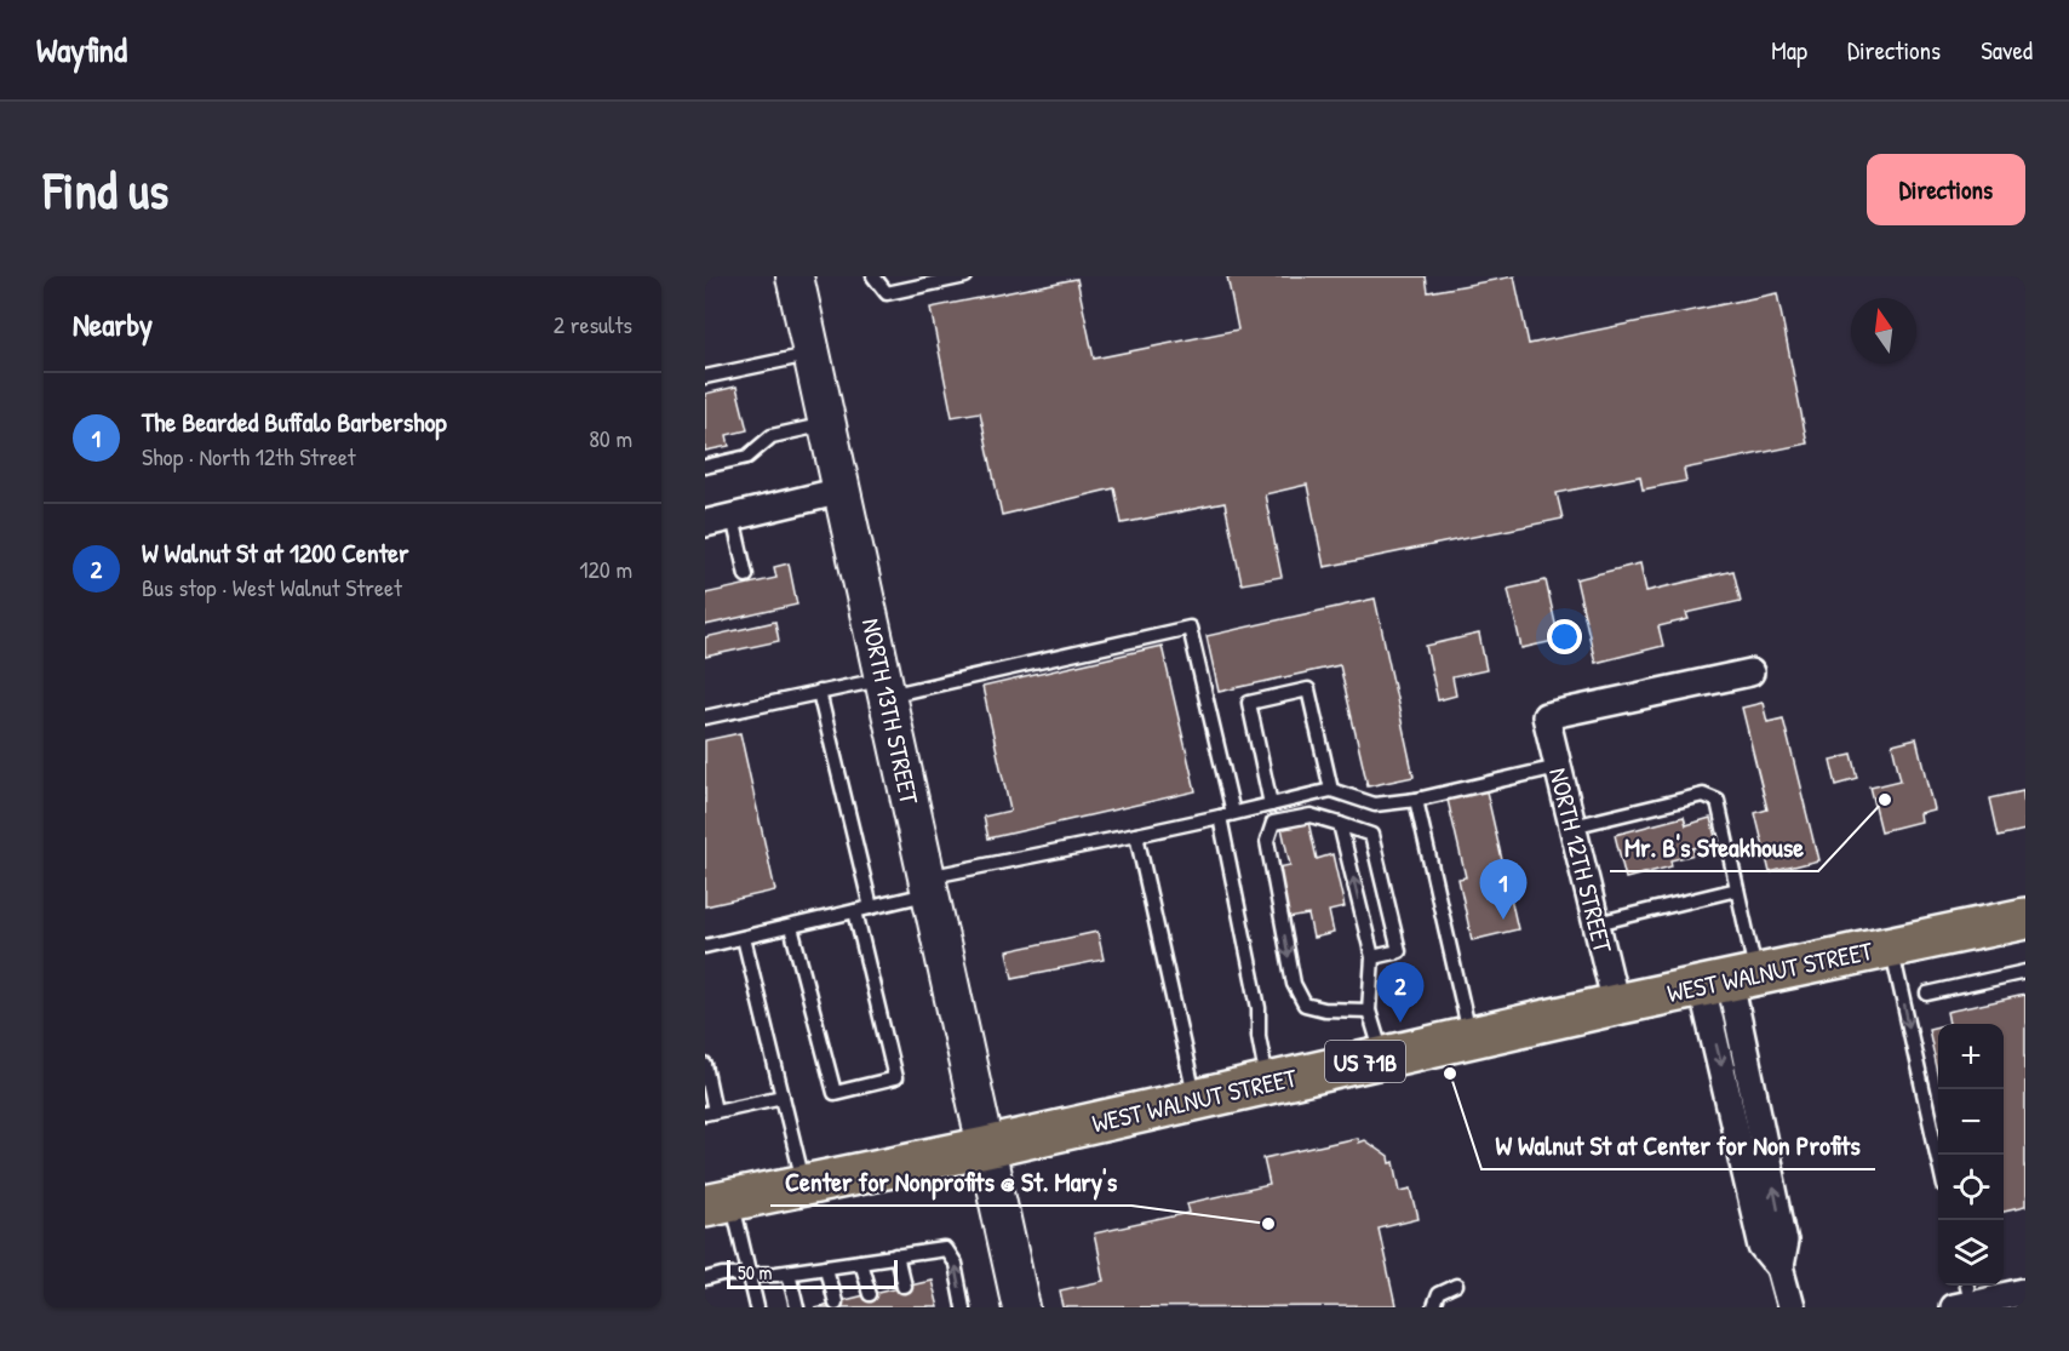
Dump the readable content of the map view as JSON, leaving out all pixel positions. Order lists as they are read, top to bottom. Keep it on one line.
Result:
{"streets":{"main road":["NORTH 13TH STREET","WEST WALNUT STREET","US 71B"],"street":["NORTH 12TH STREET"]},"crossings":[["NORTH 13TH STREET","WEST WALNUT STREET"],["NORTH 12TH STREET","WEST WALNUT STREET"]],"places":["Mr. B's Steakhouse","W Walnut St at Center for Non Profits","Center for Nonprofits @ St. Mary's"],"scale_bar":"50 m","north":"top","page":{"header":"Wayfind","nav":["Map","Directions","Saved"],"buttons":"Directions","title":"Find us","heading":["Nearby","2 results"],"list":[{"mark":"1","name":"The Bearded Buffalo Barbershop","note":"Shop · North 12th Street","value":"80 m"},{"mark":"2","name":"W Walnut St at 1200 Center","note":"Bus stop · West Walnut Street","value":"120 m"}],"pins":["1","2"],"map_buttons":["+","−"],"scale":"50 m"}}
